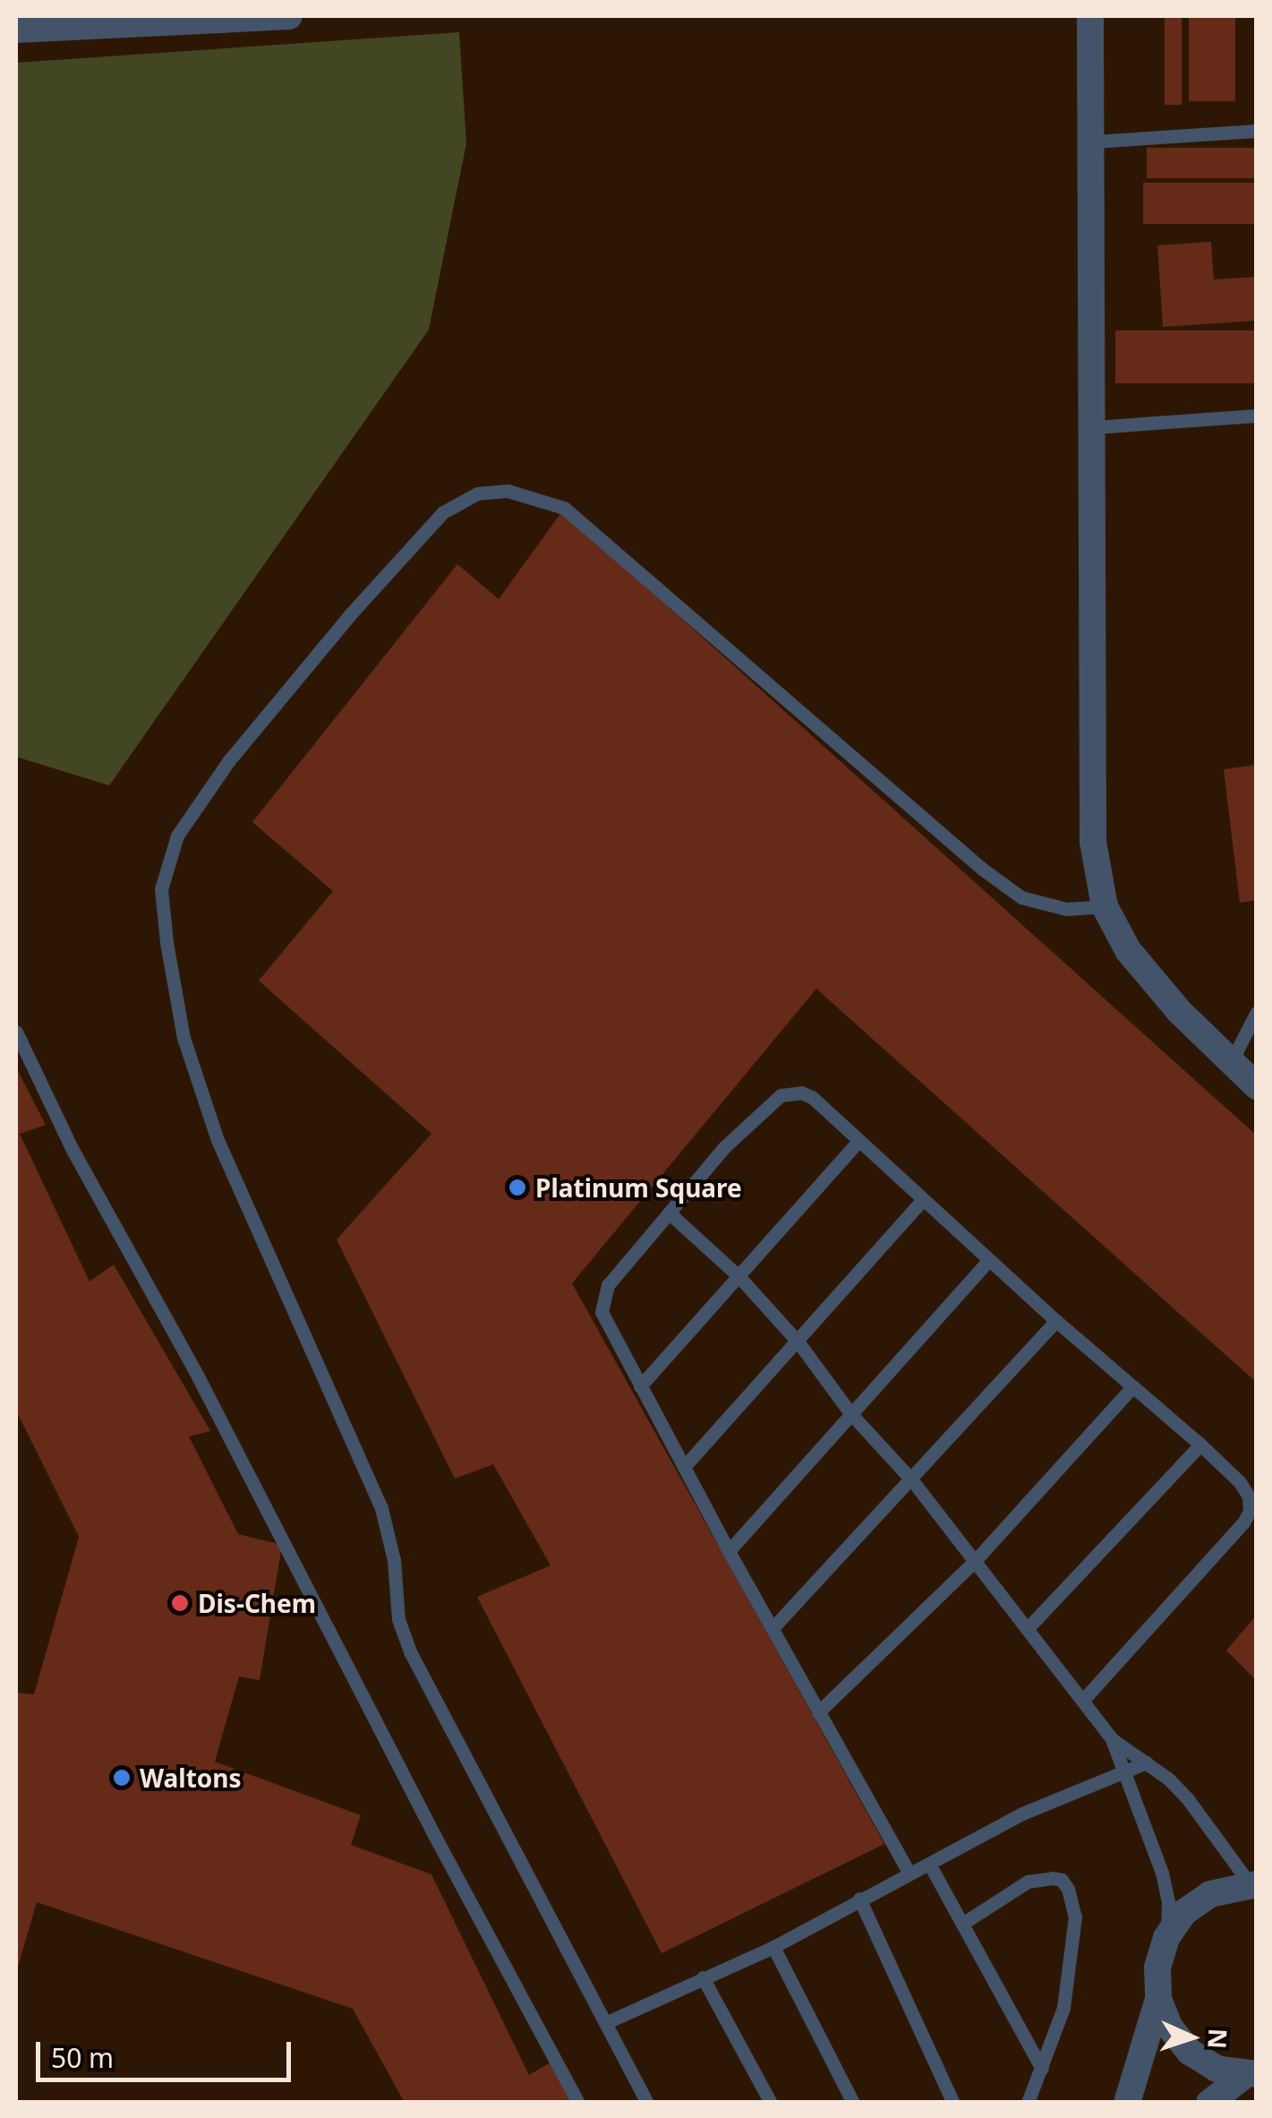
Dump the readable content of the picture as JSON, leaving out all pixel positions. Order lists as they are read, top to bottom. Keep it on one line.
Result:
{"places":["Platinum Square","Dis-Chem","Waltons"],"scale_bar":"50 m","north":"right"}
